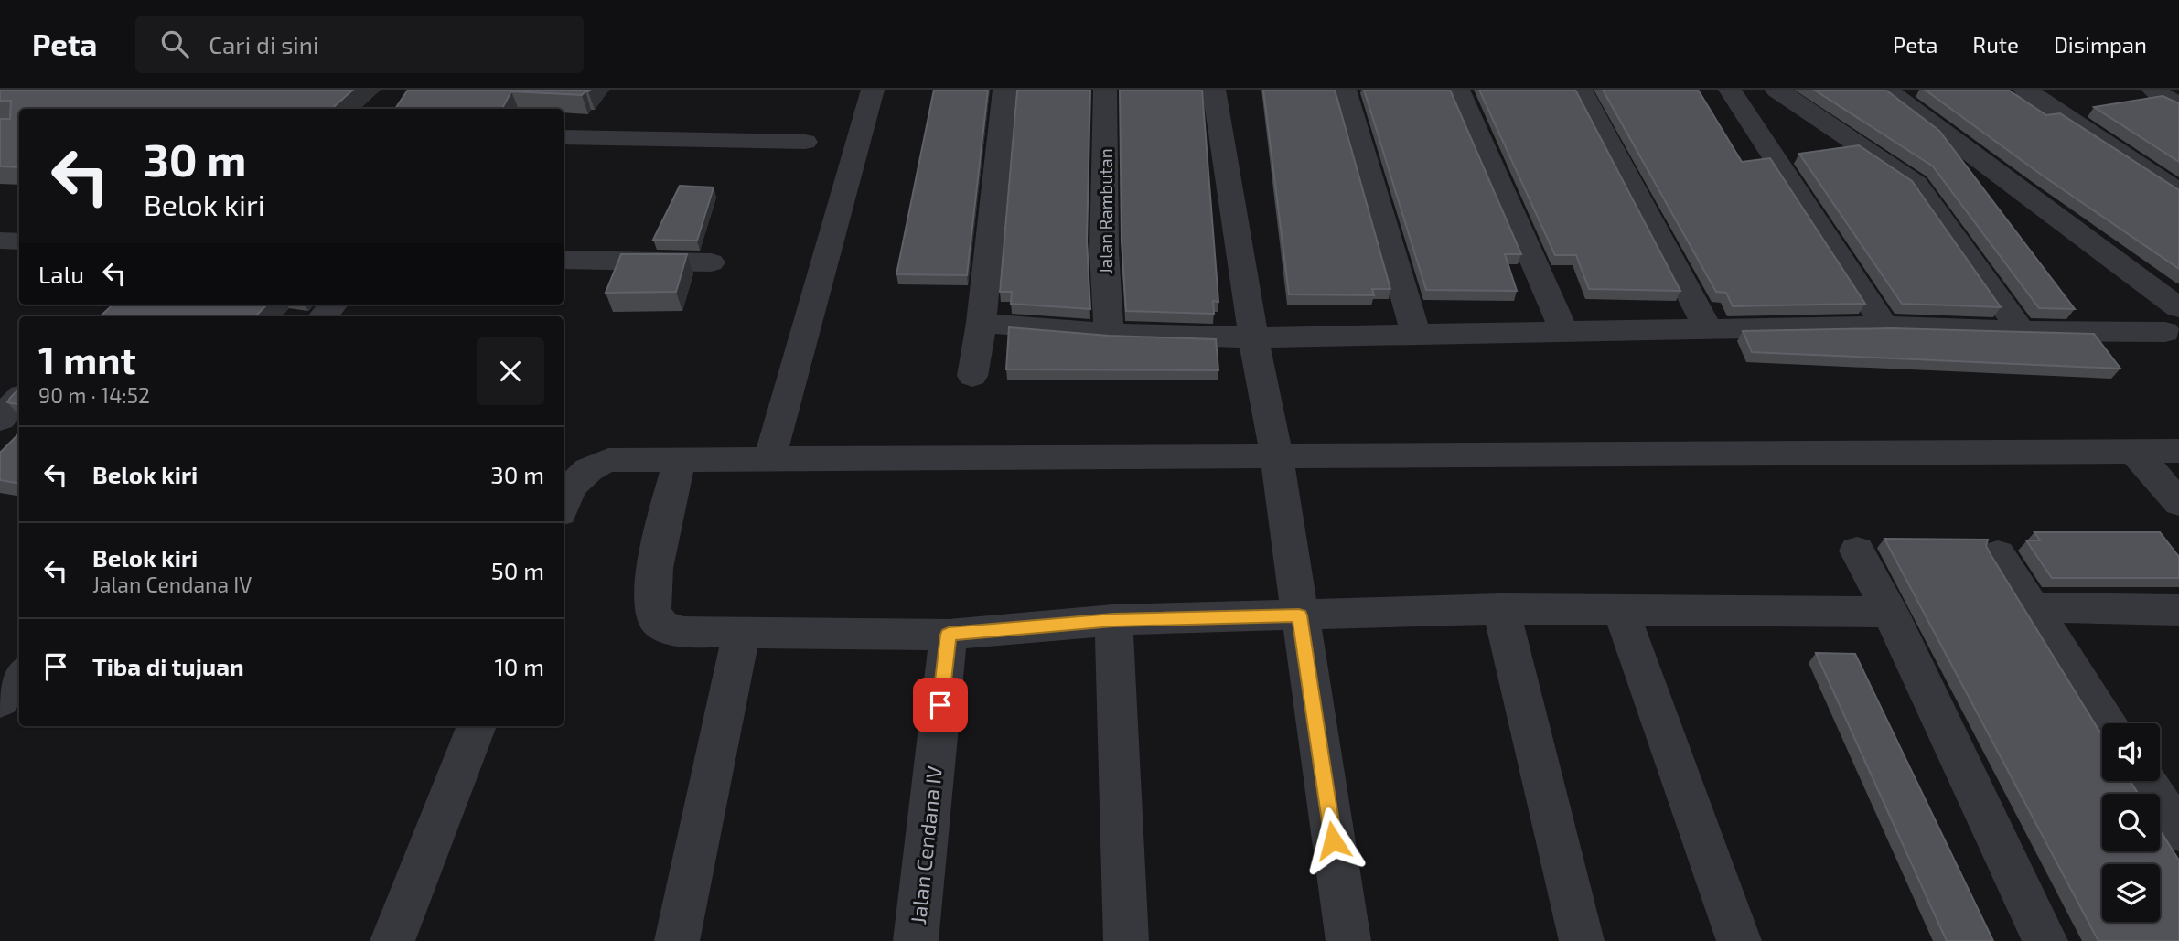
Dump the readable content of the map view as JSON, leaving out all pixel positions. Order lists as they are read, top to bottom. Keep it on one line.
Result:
{"streets":{"street":["Jalan Rambutan","Jalan Cendana IV"]},"page":{"header":"Peta","search":"Cari di sini","nav":["Peta","Rute","Disimpan"],"turn":["30 m","Belok kiri"],"then":"Lalu","heading":["1 mnt","90 m · 14:52"],"list":[{"name":"Belok kiri","value":"30 m"},{"name":"Belok kiri","note":"Jalan Cendana IV","value":"50 m"},{"name":"Tiba di tujuan","value":"10 m"}]}}
